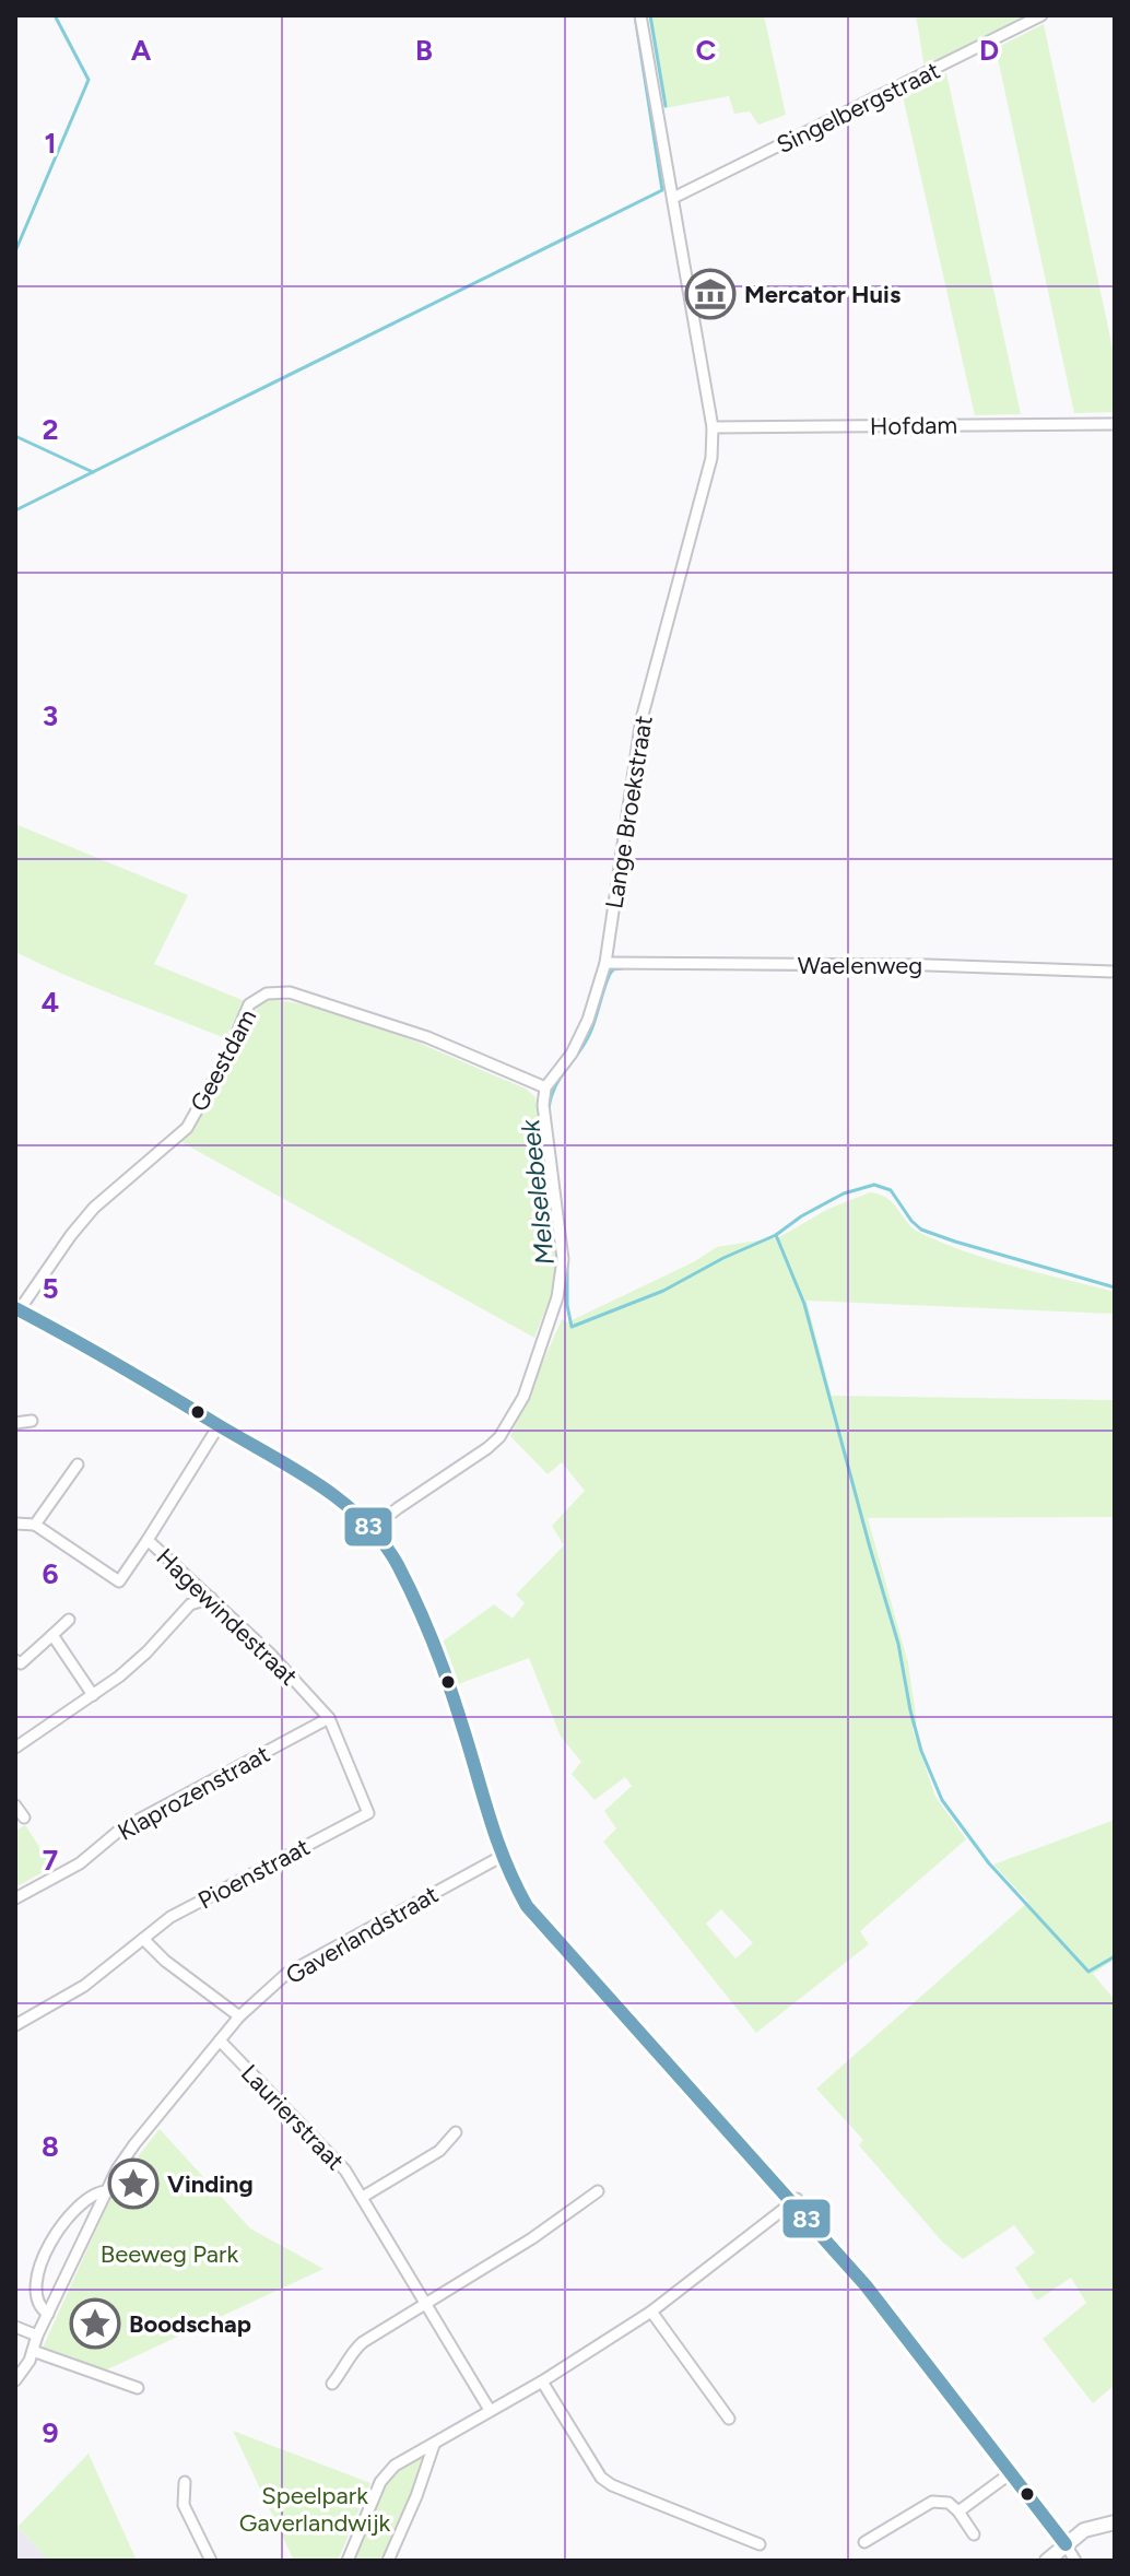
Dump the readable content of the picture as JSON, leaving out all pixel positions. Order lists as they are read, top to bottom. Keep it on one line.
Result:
{"streets":{"street":["Singelbergstraat","Hofdam","Lange Broekstraat","Waelenweg","Geestdam","Hagewindestraat","Klaprozenstraat","Pioenstraat","Gaverlandstraat","Laurierstraat"]},"crossings":[["Singelbergstraat","Lange Broekstraat"],["Hofdam","Lange Broekstraat"],["Lange Broekstraat","Waelenweg"],["Lange Broekstraat","Geestdam"],["Hagewindestraat","Klaprozenstraat"],["Hagewindestraat","Pioenstraat"],["Gaverlandstraat","Laurierstraat"]],"water":["Melselebeek"],"parks":["Beeweg Park","Speelpark Gaverlandwijk"],"places":{"museum":["Mercator Huis"],"place":["Vinding","Boodschap"]},"lines":["transit line 83"],"grid":{"columns":["A","B","C","D"],"rows":["1","2","3","4","5","6","7","8","9"]}}
